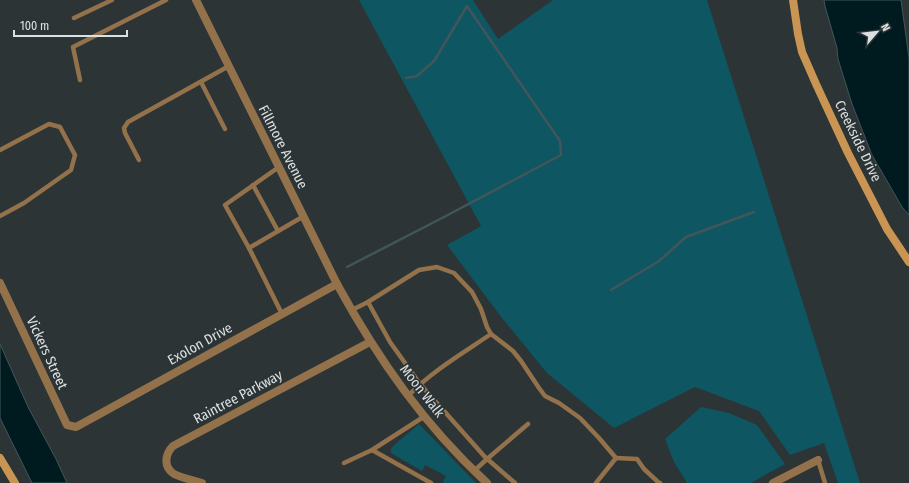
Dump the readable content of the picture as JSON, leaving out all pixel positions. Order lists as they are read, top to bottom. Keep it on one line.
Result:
{"streets":{"street":["Creekside Drive","Fillmore Avenue","Exolon Drive","Vickers Street","Moon Walk","Raintree Parkway"]},"crossings":[["Fillmore Avenue","Exolon Drive"],["Fillmore Avenue","Moon Walk"],["Exolon Drive","Vickers Street"],["Moon Walk","Raintree Parkway"]],"scale_bar":"100 m","north":"top right"}
